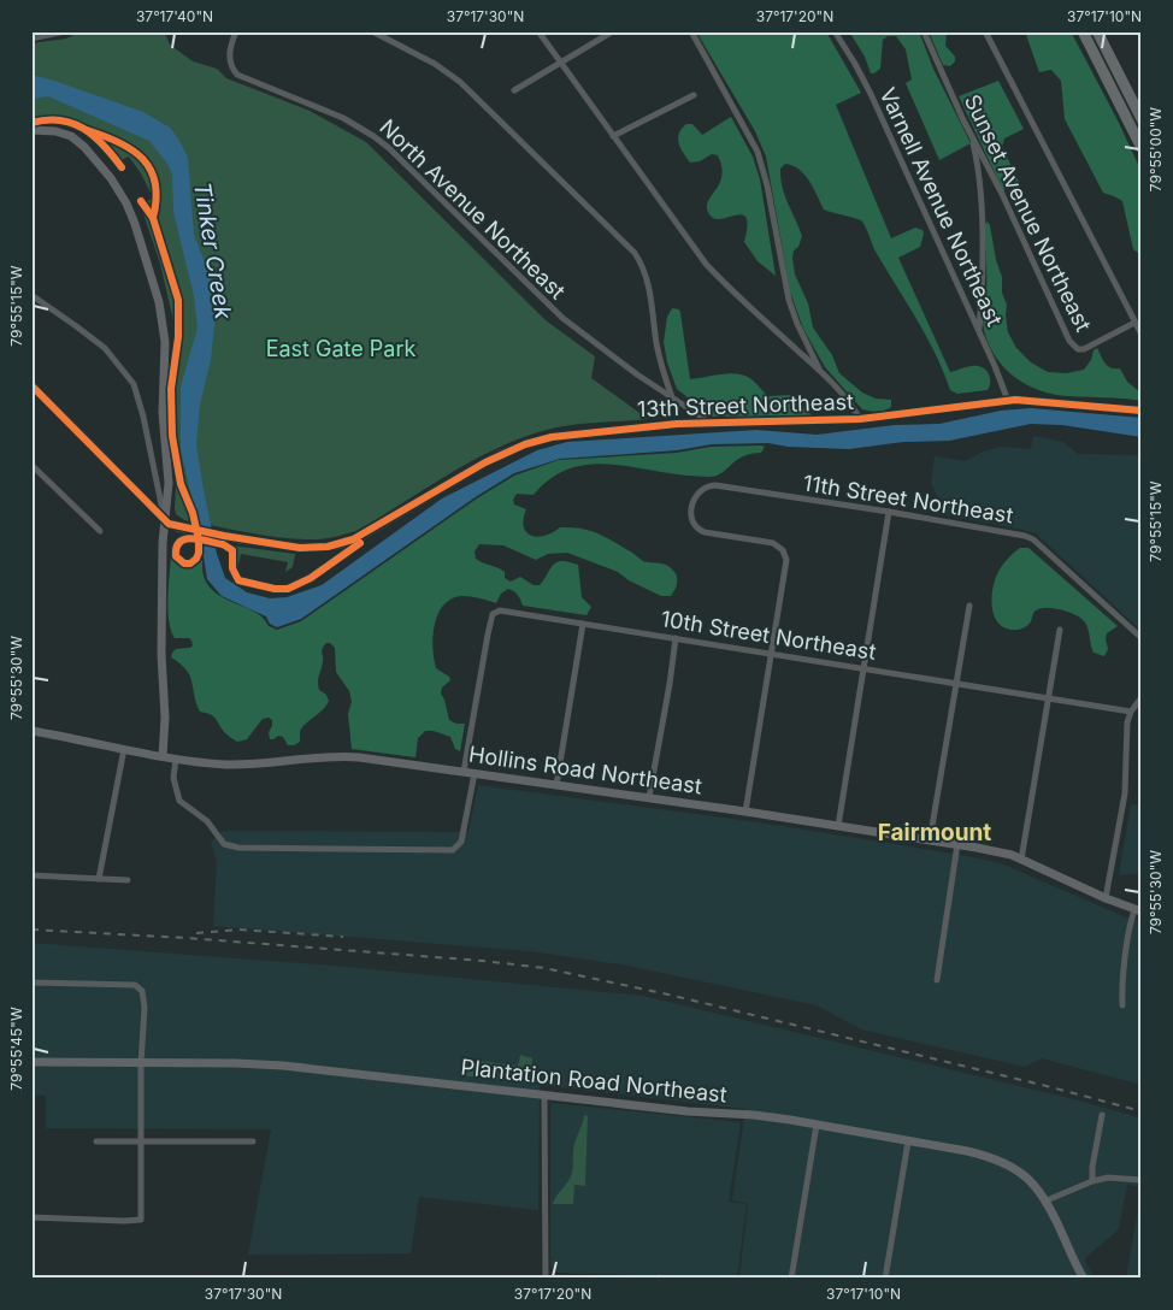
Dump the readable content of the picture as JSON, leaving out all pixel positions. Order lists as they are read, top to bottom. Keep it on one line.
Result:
{"streets":{"street":["Varnell Avenue Northeast","North Avenue Northeast","Sunset Avenue Northeast","13th Street Northeast","11th Street Northeast","10th Street Northeast","Hollins Road Northeast","Plantation Road Northeast"]},"crossings":[["Varnell Avenue Northeast","13th Street Northeast"],["North Avenue Northeast","13th Street Northeast"],["11th Street Northeast","10th Street Northeast"],["10th Street Northeast","Hollins Road Northeast"]],"districts":["Fairmount"],"water":["Tinker Creek"],"parks":["East Gate Park"],"coordinates":["37°17'40\"N","37°17'30\"N","37°17'20\"N","37°17'10\"N","79°55'00\"W","79°55'15\"W","79°55'30\"W","79°55'45\"W"]}
